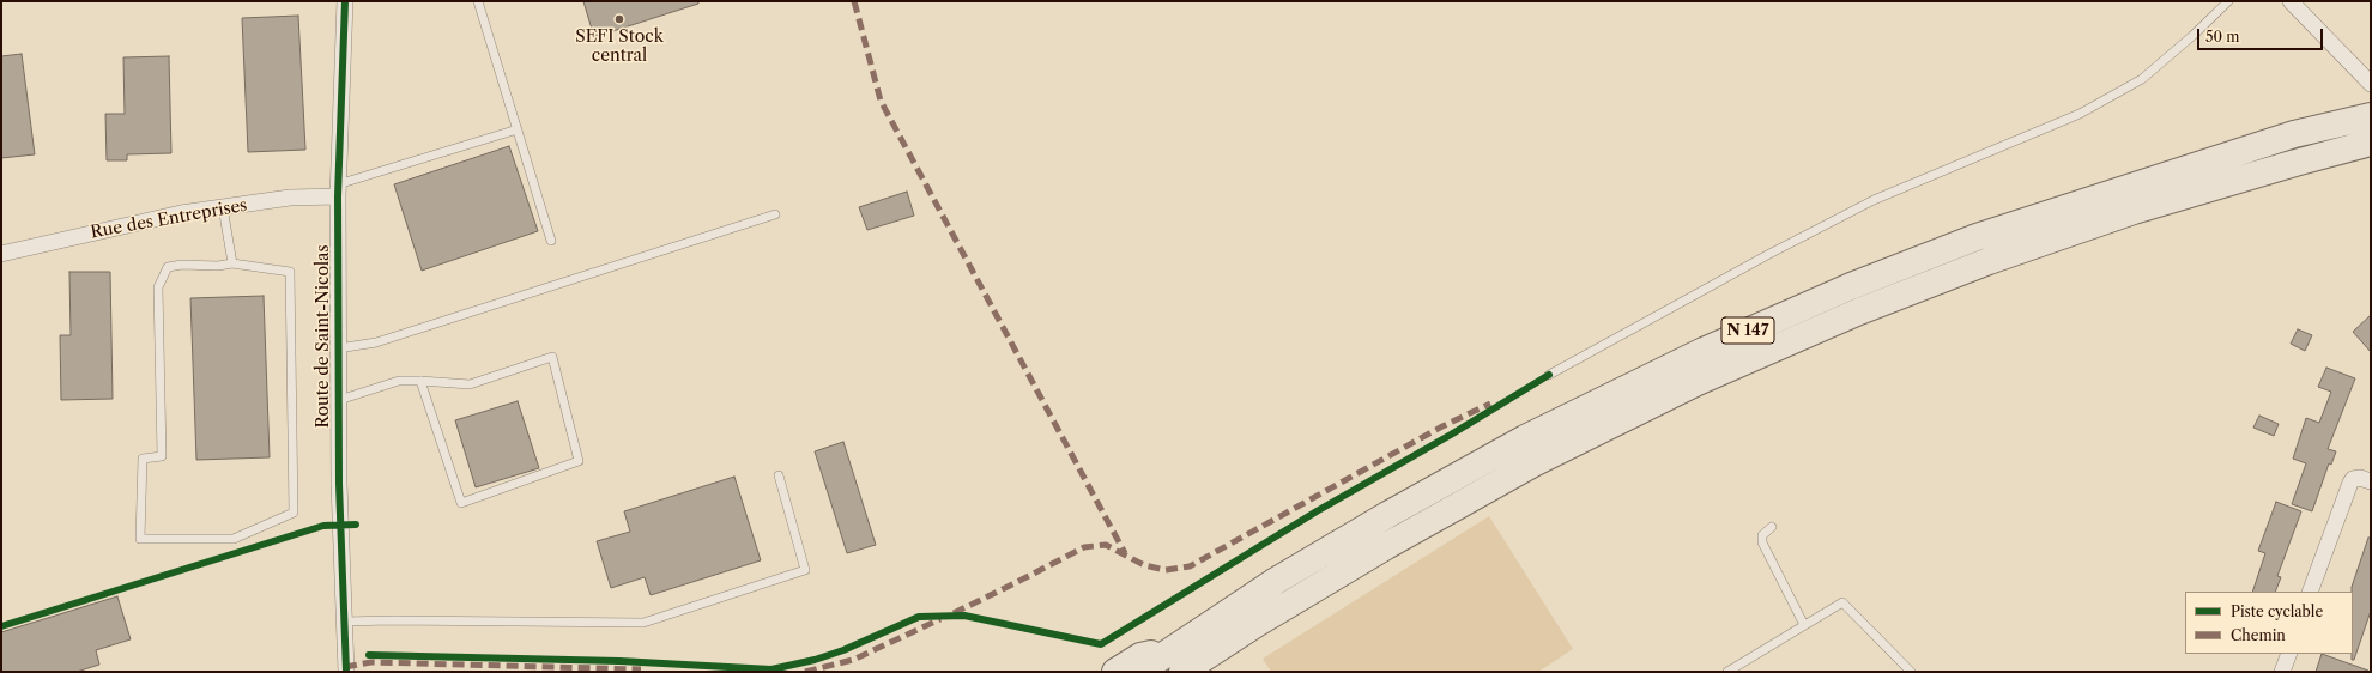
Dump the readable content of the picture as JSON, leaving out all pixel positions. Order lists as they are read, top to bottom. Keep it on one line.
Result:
{"streets":{"highway":["N 147"],"street":["Rue des Entreprises","Route de Saint-Nicolas"]},"crossings":[["Rue des Entreprises","Route de Saint-Nicolas"]],"places":["SEFI Stock central"],"legend":["Piste cyclable","Chemin"],"scale_bar":"50 m"}
